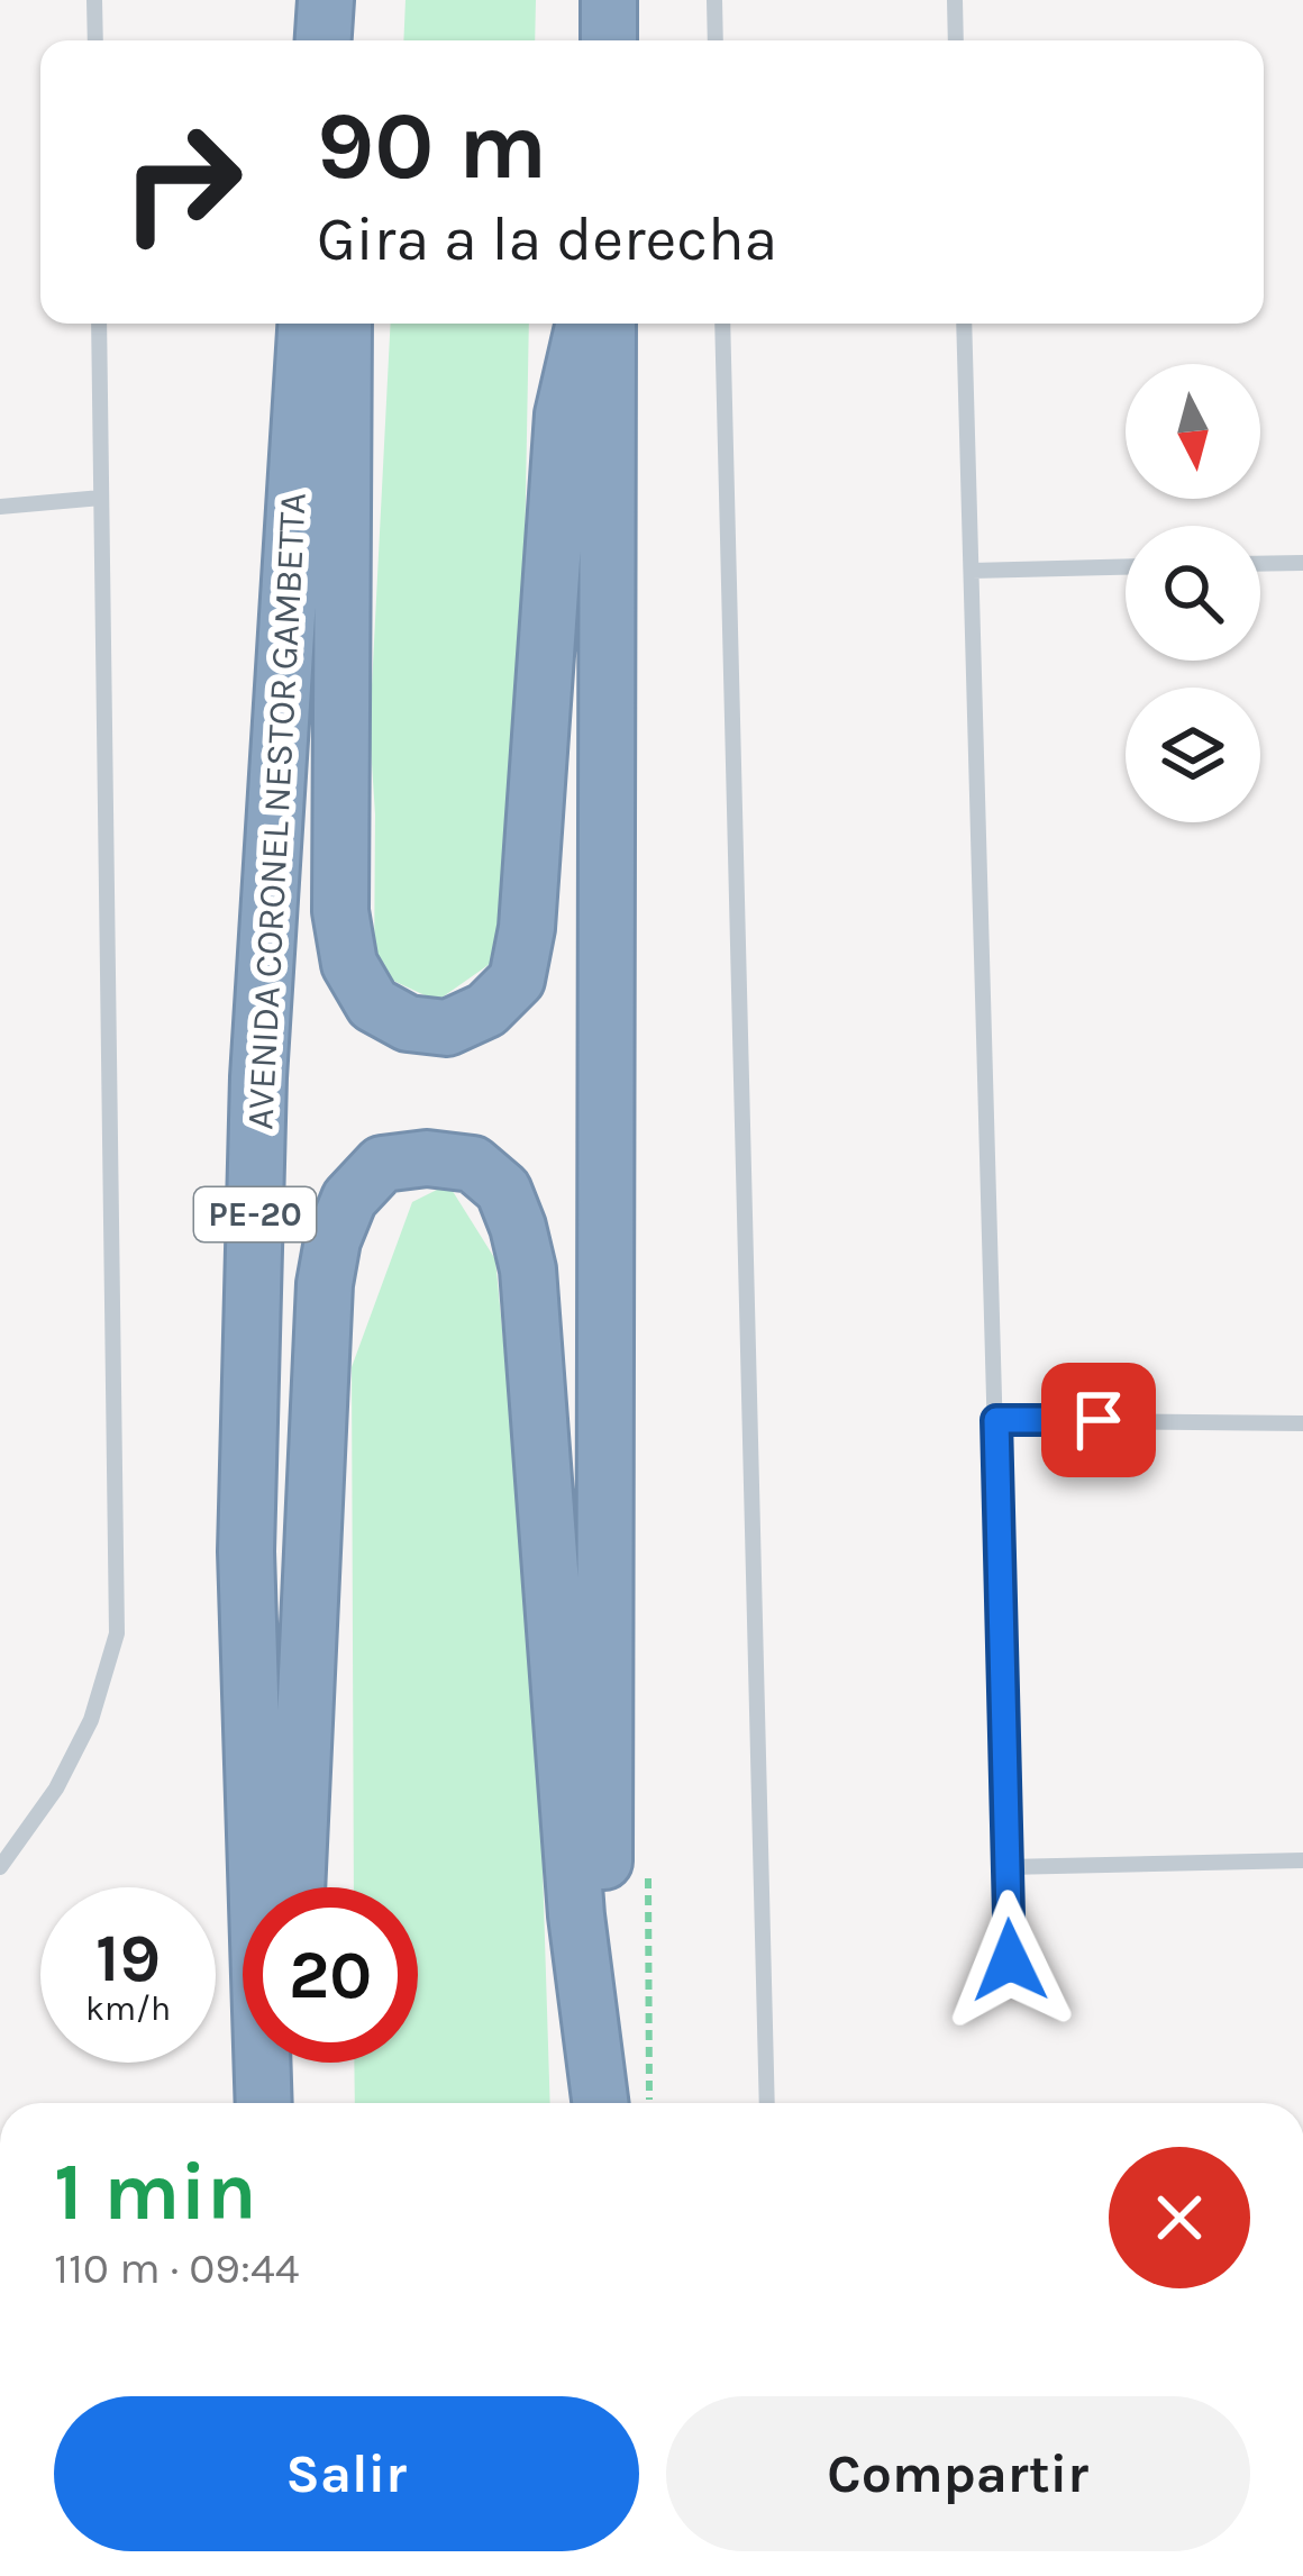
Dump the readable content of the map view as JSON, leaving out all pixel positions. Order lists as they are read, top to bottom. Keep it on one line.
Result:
{"streets":{"highway":["AVENIDA CORONEL NESTOR GAMBETTA","PE-20"]},"north":"bottom","page":{"turn":["90 m","Gira a la derecha"],"speed":"19 km/h","limit":"20","heading":["1 min","110 m · 09:44"],"buttons":["Salir","Compartir"]}}
